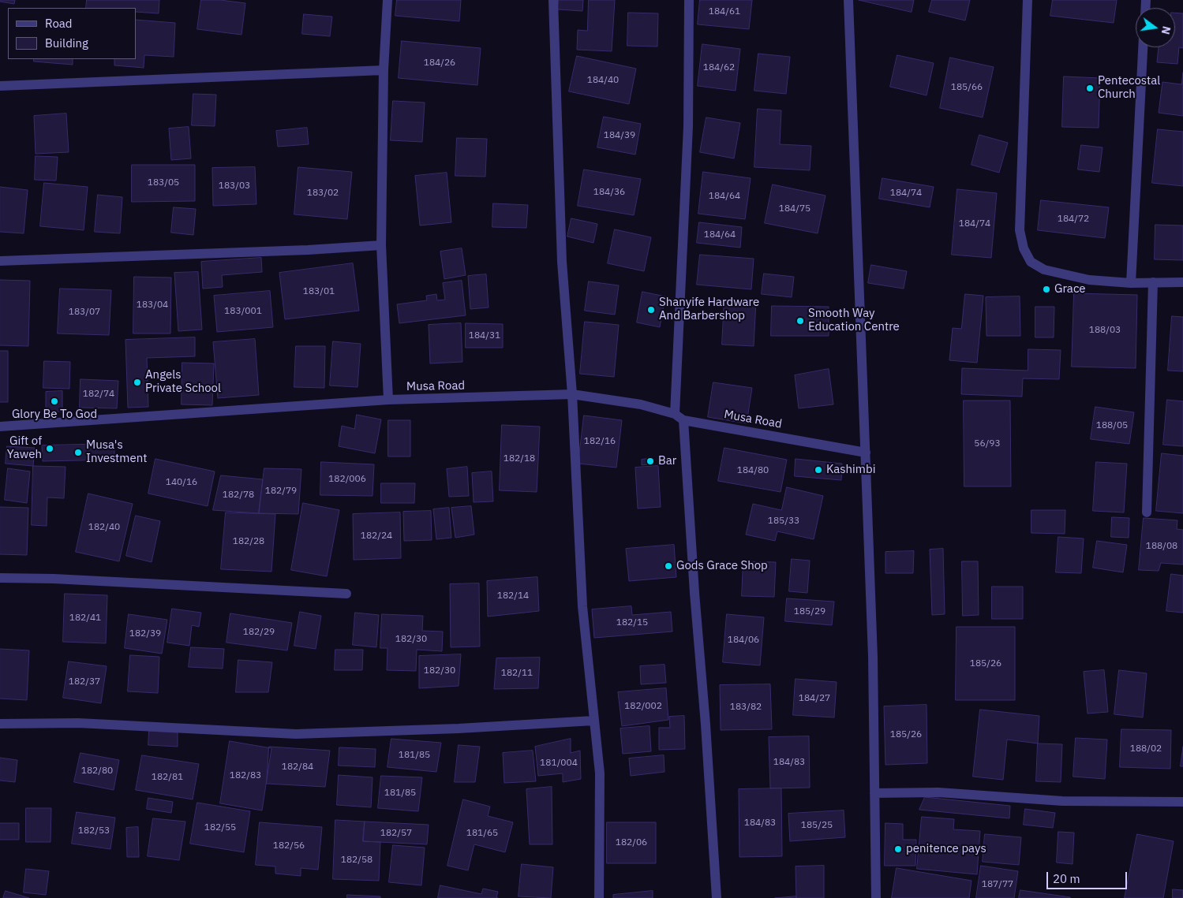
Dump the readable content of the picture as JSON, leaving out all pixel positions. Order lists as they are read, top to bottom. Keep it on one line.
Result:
{"streets":{"street":["Musa Road"]},"places":["Pentecostal Church","Grace","Shanyife Hardware And Barbershop","Smooth Way Education Centre","Angels Private School","Glory Be To God","Gift of Yaweh","Musa's Investment","Bar","Kashimbi","Gods Grace Shop","penitence pays"],"house_numbers":["184/61","184/26","184/62","184/40","185/66","184/39","183/05","183/03","184/36","183/02","184/74","184/64","184/75","184/72","184/74","184/64","183/01","183/04","183/001","183/07","188/03","184/31","182/74","188/05","182/16","56/93","182/18","184/80","182/006","140/16","182/79","182/78","185/33","182/40","182/24","182/28","188/08","182/14","185/29","182/41","182/15","182/29","182/39","182/30","184/06","185/26","182/30","182/11","182/37","184/27","182/002","183/82","185/26","188/02","181/85","184/83","181/004","182/84","182/80","182/83","182/81","181/85","184/83","185/25","182/55","182/53","182/57","181/65","182/06","182/56","182/58","187/77"],"legend":["Road","Building"],"scale_bar":"20 m","north":"right"}
